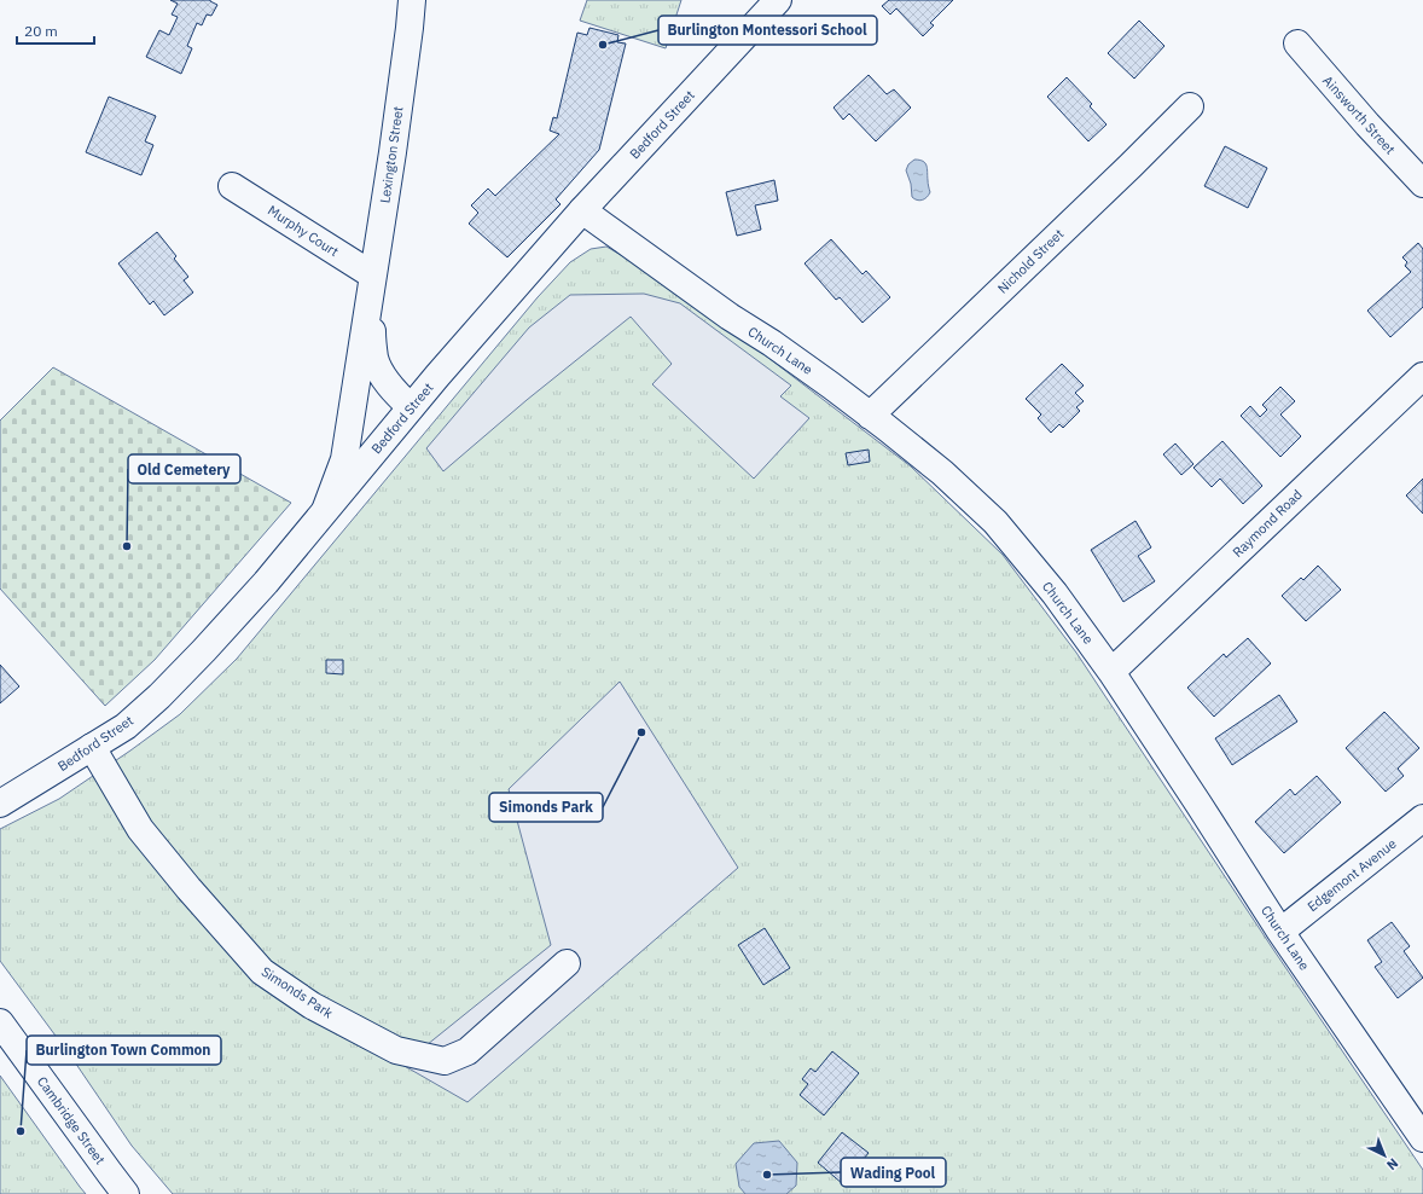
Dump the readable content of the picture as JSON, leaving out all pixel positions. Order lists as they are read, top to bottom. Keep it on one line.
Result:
{"streets":{"street":["Ainsworth Street","Bedford Street","Lexington Street","Murphy Court","Nichold Street","Church Lane","Raymond Road","Edgemont Avenue","Simonds Park","Cambridge Street"]},"crossings":[["Bedford Street","Lexington Street"],["Bedford Street","Church Lane"],["Bedford Street","Simonds Park"],["Lexington Street","Murphy Court"],["Nichold Street","Church Lane"],["Church Lane","Raymond Road"],["Church Lane","Edgemont Avenue"]],"places":["Burlington Montessori School","Old Cemetery","Simonds Park","Burlington Town Common","Wading Pool"],"scale_bar":"20 m","north":"bottom right"}
